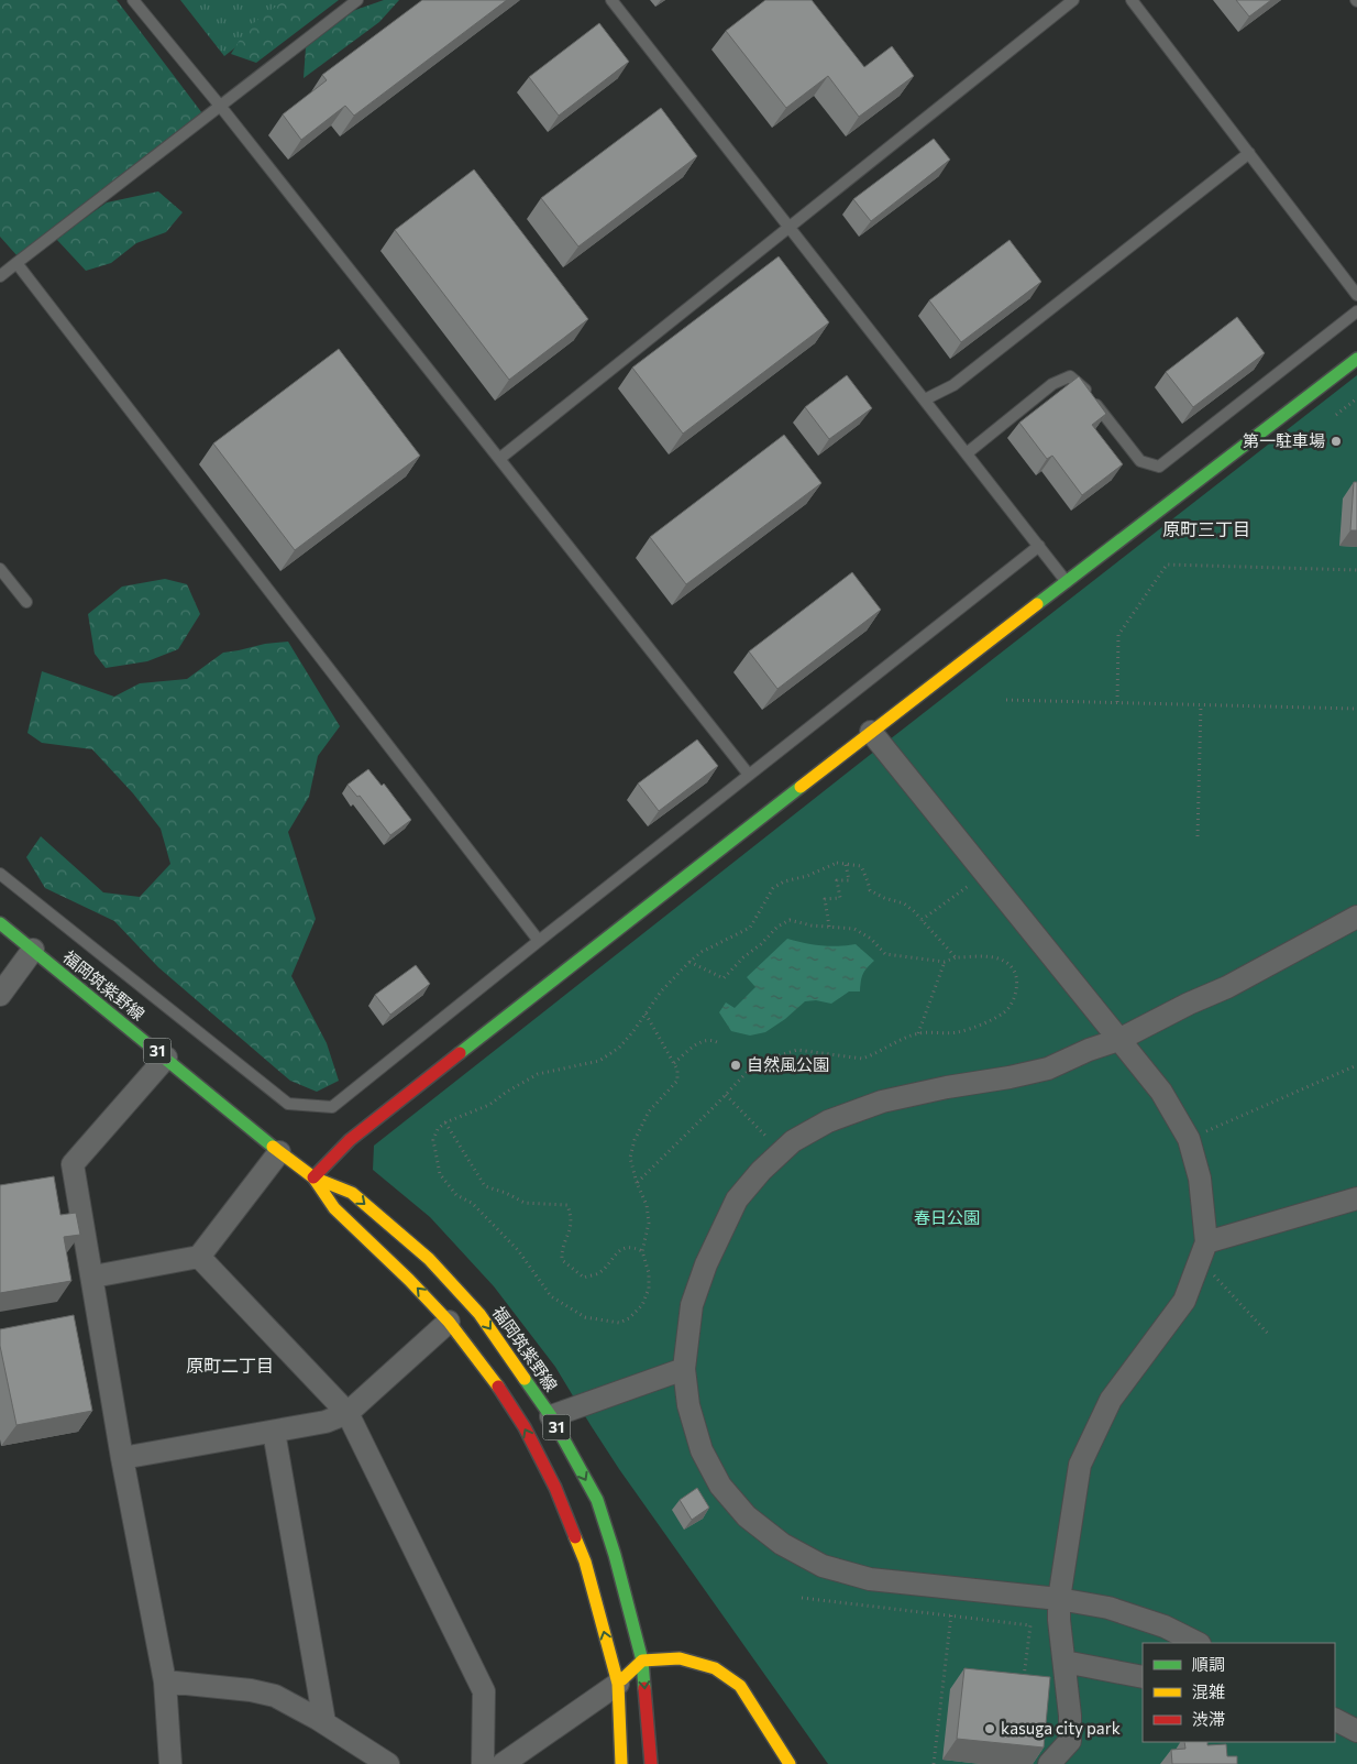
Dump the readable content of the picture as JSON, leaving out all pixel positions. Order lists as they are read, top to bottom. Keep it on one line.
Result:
{"streets":{"main road":["福岡筑紫野線","31"]},"districts":["原町三丁目","原町二丁目"],"parks":["春日公園"],"places":["第一駐車場","自然風公園","kasuga city park"],"legend":["順調","混雑","渋滞"]}
